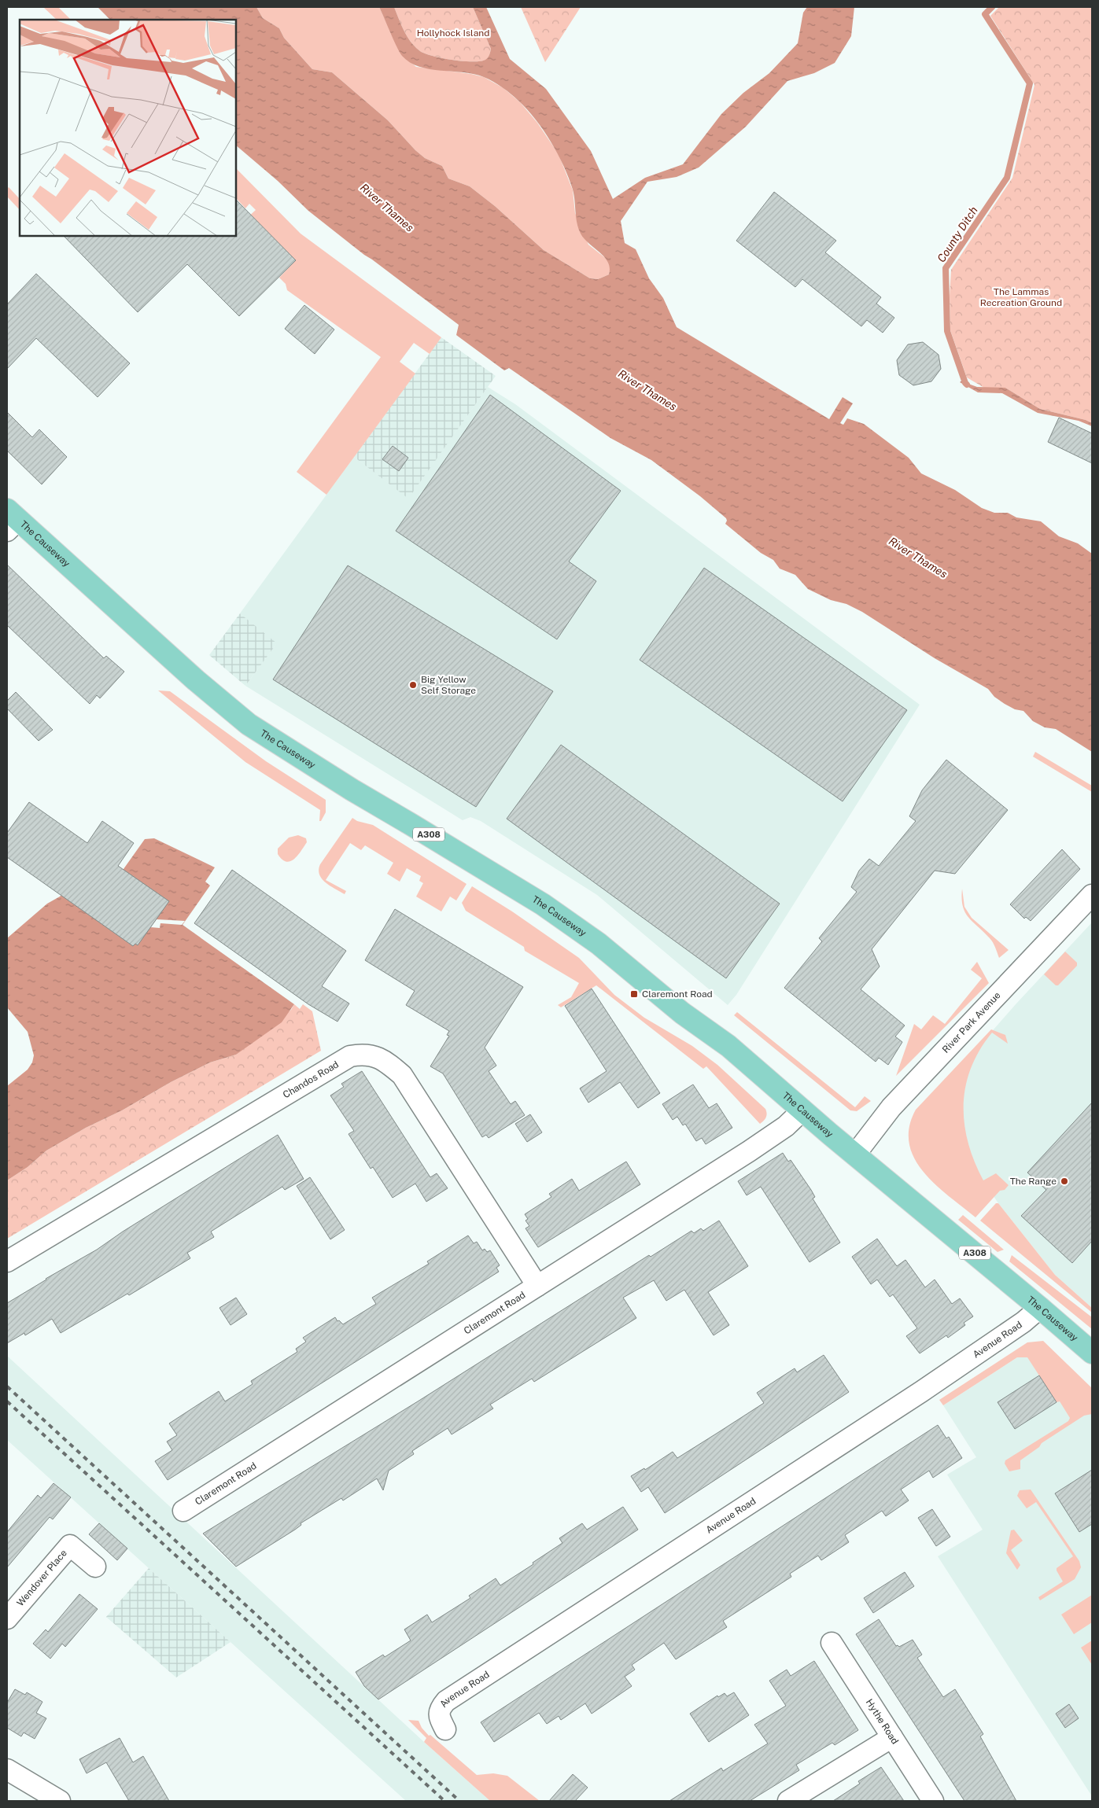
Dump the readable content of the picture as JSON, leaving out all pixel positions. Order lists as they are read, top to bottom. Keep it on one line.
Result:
{"streets":{"main road":["The Causeway","A308"],"street":["River Park Avenue","Chandos Road","Claremont Road","Avenue Road","Wendover Place","Hythe Road"]},"crossings":[["The Causeway","River Park Avenue"],["The Causeway","Claremont Road"],["The Causeway","Avenue Road"],["Chandos Road","Claremont Road"]],"water":["River Thames","County Ditch"],"parks":["Hollyhock Island","The Lammas Recreation Ground"],"places":{"other":["Big Yellow Self Storage","The Range"],"transit":["Claremont Road"]}}
